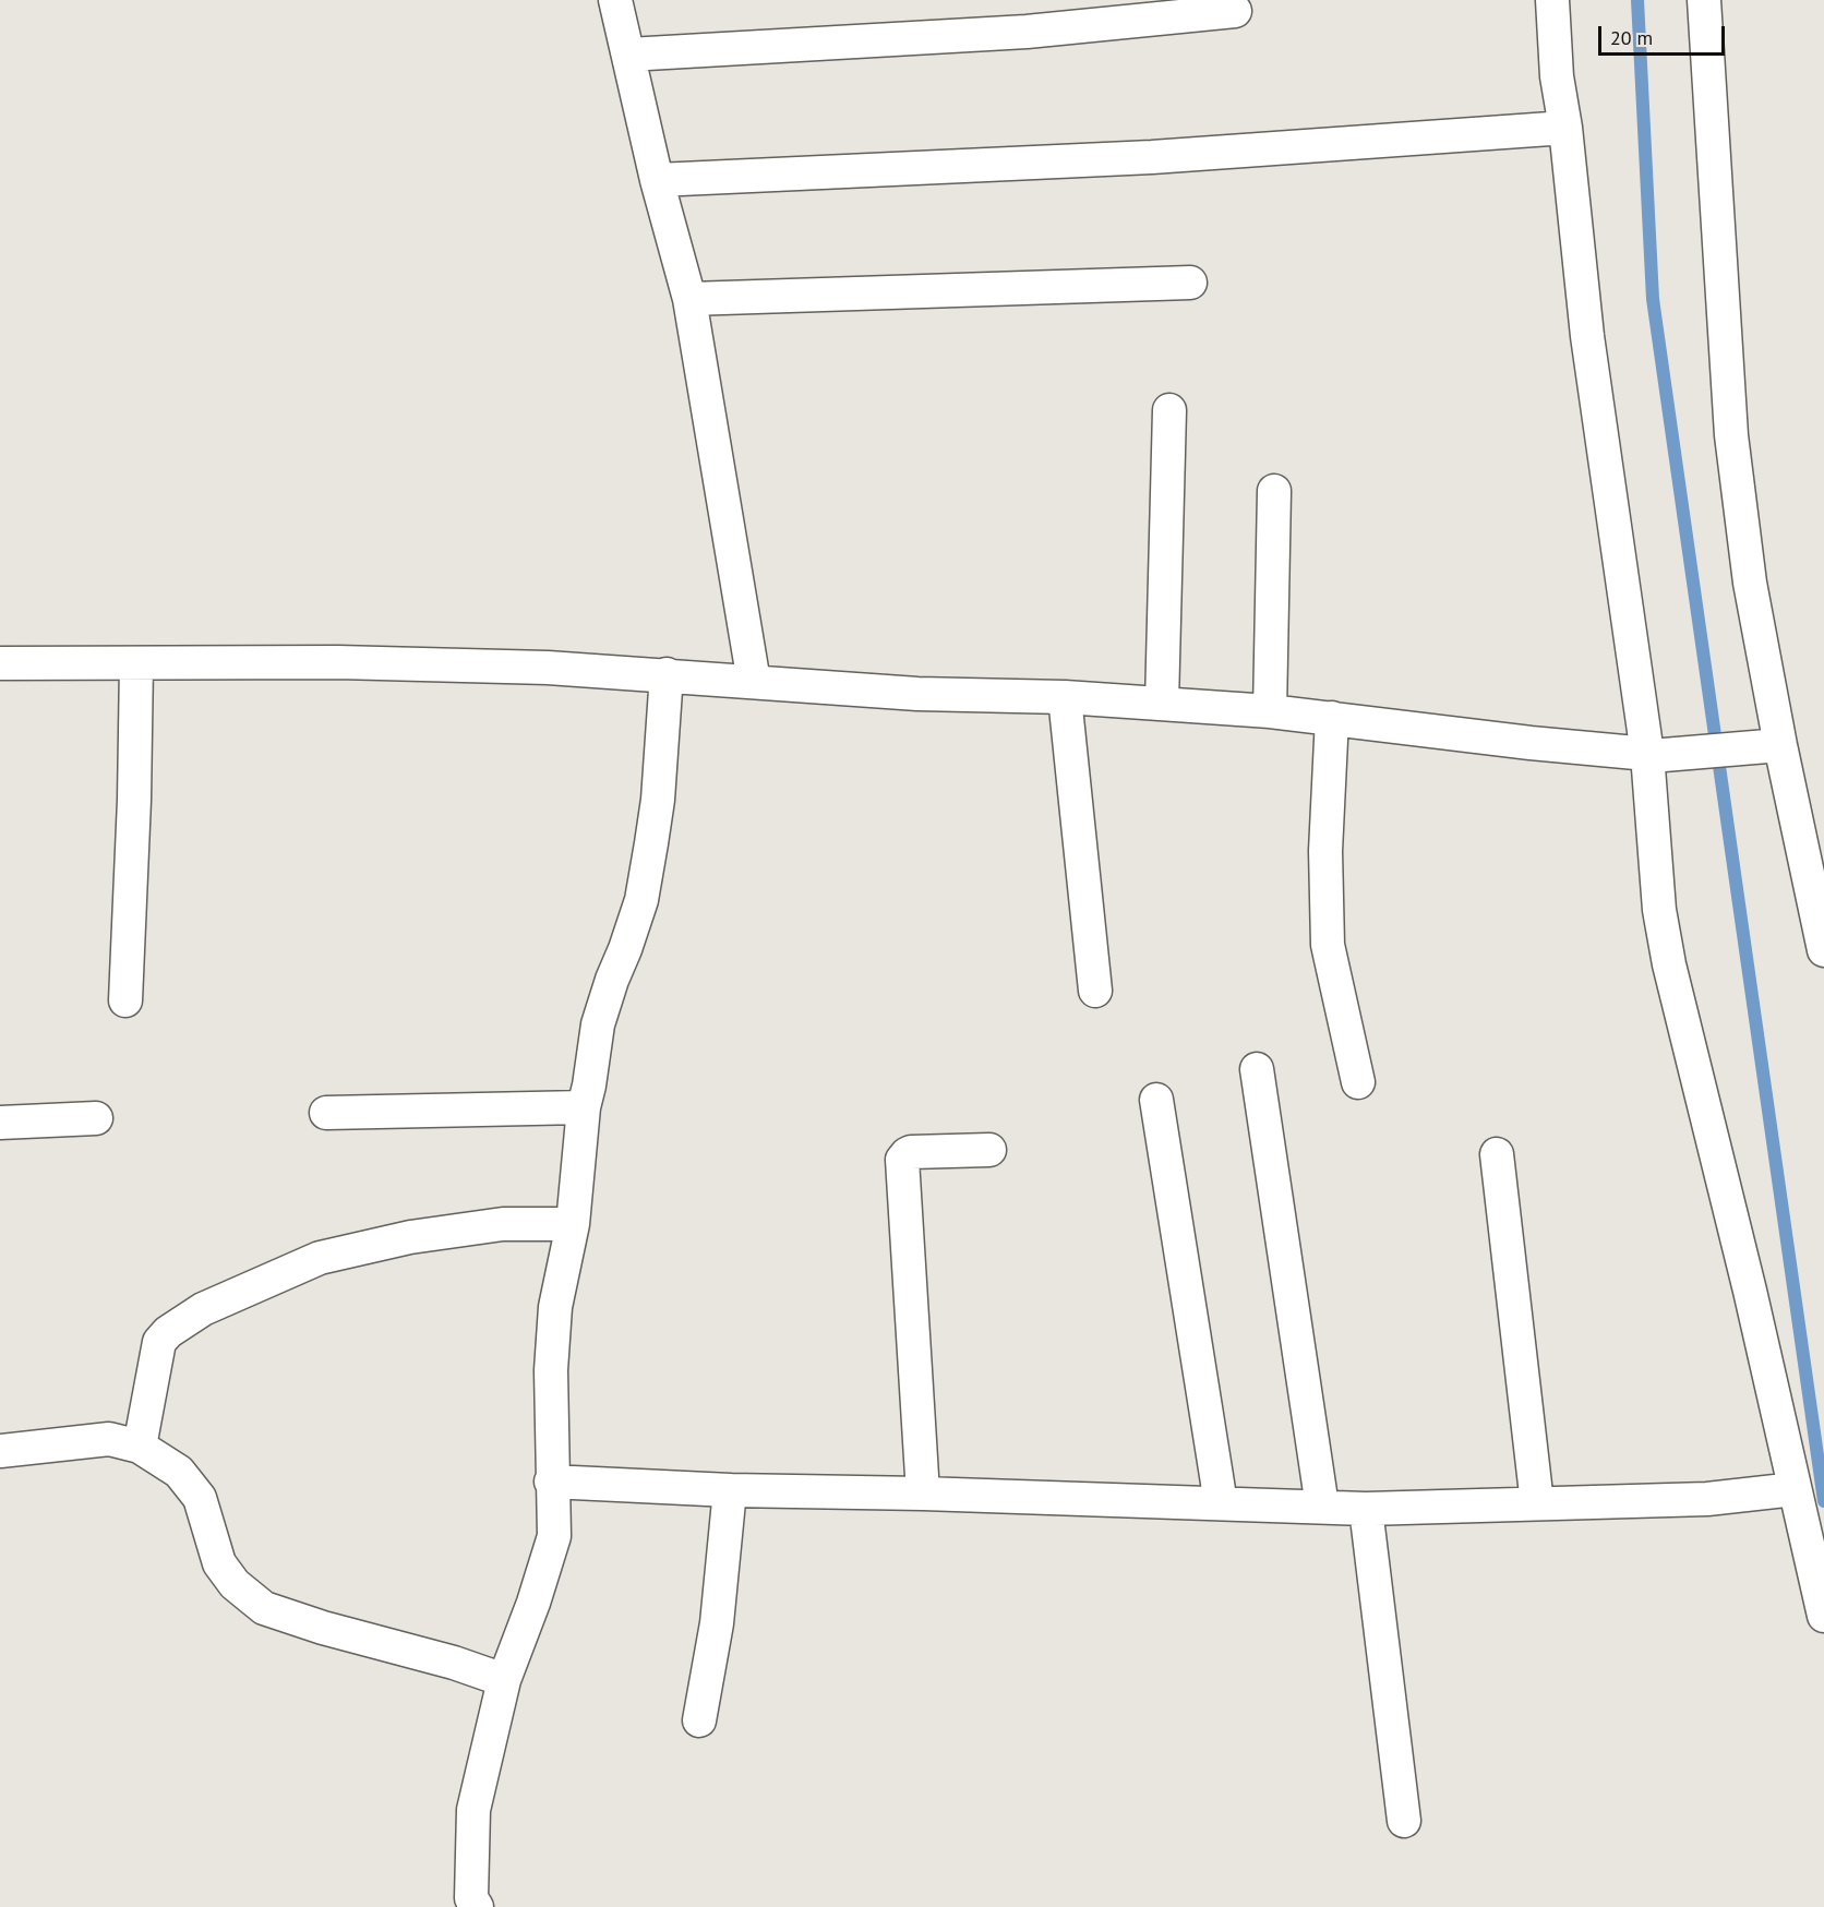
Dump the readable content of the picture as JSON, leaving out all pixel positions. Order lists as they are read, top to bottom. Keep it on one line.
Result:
{"scale_bar":"20 m"}
